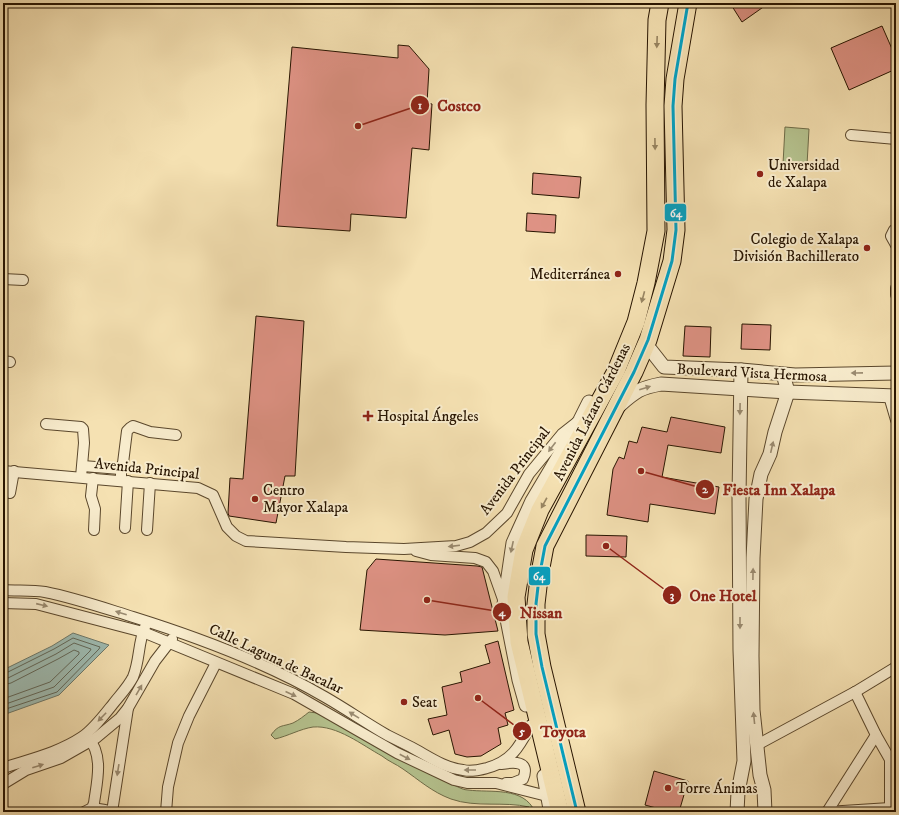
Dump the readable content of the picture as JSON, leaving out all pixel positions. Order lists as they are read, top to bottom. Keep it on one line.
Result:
{"streets":{"highway":["Avenida Lázaro Cárdenas"],"street":["Boulevard Vista Hermosa","Avenida Principal","Calle Laguna de Bacalar"]},"crossings":[["Boulevard Vista Hermosa","Avenida Lázaro Cárdenas"],["Avenida Lázaro Cárdenas","Avenida Principal"],["Avenida Lázaro Cárdenas","Calle Laguna de Bacalar"]],"places":{"other":["Costco","Universidad de Xalapa","Colegio de Xalapa División Bachillerato","Mediterránea","Fiesta Inn Xalapa","Centro Mayor Xalapa","One Hotel","Nissan","Toyota","Seat","Torre Ánimas"],"health":["Hospital Ángeles"]},"lines":["transit line 64"]}
